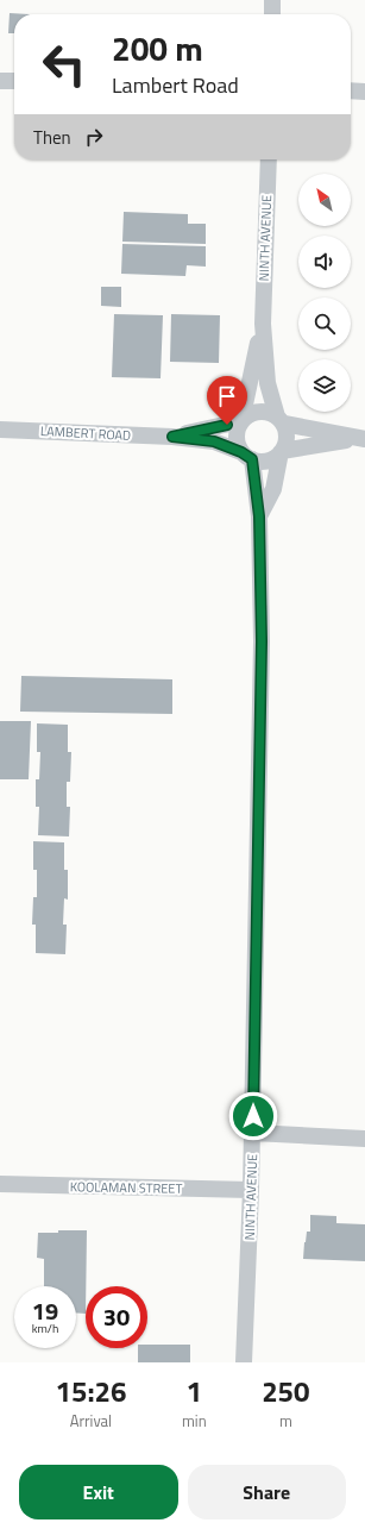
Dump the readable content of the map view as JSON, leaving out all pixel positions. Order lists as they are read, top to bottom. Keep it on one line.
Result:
{"streets":{"street":["NINTH AVENUE","LAMBERT ROAD","KOOLAMAN STREET"]},"crossings":[["NINTH AVENUE","LAMBERT ROAD"],["NINTH AVENUE","KOOLAMAN STREET"]],"north":"top left","page":{"turn":["200 m","Lambert Road"],"then":"Then","speed":"19 km/h","limit":"30","eta":["15:26","Arrival","1","min","250","m"],"buttons":["Exit","Share"]}}
